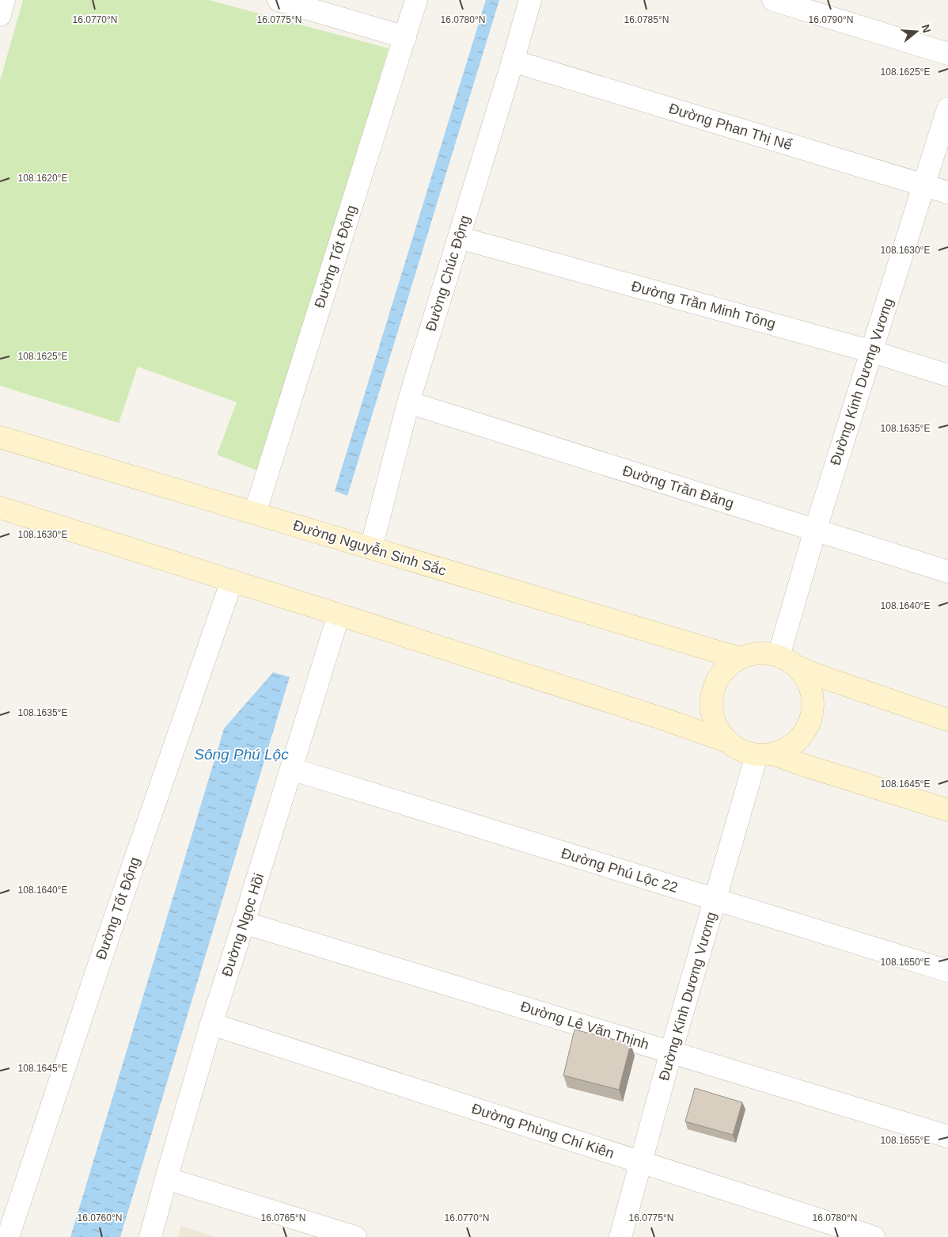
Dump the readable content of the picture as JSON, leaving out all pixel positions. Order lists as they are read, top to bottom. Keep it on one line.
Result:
{"streets":{"main road":["Đường Nguyễn Sinh Sắc"],"street":["Đường Phan Thị Nể","Đường Tốt Động","Đường Chúc Động","Đường Trần Minh Tông","Đường Kinh Dương Vương","Đường Trần Đăng","Đường Phú Lộc 22","Đường Ngọc Hồi","Đường Lê Văn Thịnh","Đường Phùng Chí Kiên"]},"crossings":[["Đường Phan Thị Nể","Đường Chúc Động"],["Đường Phan Thị Nể","Đường Kinh Dương Vương"],["Đường Tốt Động","Đường Nguyễn Sinh Sắc"],["Đường Chúc Động","Đường Trần Minh Tông"],["Đường Chúc Động","Đường Trần Đăng"],["Đường Chúc Động","Đường Nguyễn Sinh Sắc"],["Đường Trần Minh Tông","Đường Kinh Dương Vương"],["Đường Kinh Dương Vương","Đường Trần Đăng"],["Đường Kinh Dương Vương","Đường Nguyễn Sinh Sắc"],["Đường Kinh Dương Vương","Đường Phú Lộc 22"],["Đường Kinh Dương Vương","Đường Lê Văn Thịnh"],["Đường Kinh Dương Vương","Đường Phùng Chí Kiên"],["Đường Phú Lộc 22","Đường Ngọc Hồi"],["Đường Ngọc Hồi","Đường Lê Văn Thịnh"],["Đường Ngọc Hồi","Đường Phùng Chí Kiên"]],"water":["Sông Phú Lộc"],"north":"right","coordinates":["16.0770°N","16.0775°N","16.0780°N","16.0785°N","16.0790°N","108.1625°E","108.1620°E","108.1630°E","108.1635°E","108.1640°E","108.1645°E","108.1650°E","108.1655°E","16.0760°N","16.0765°N"]}
